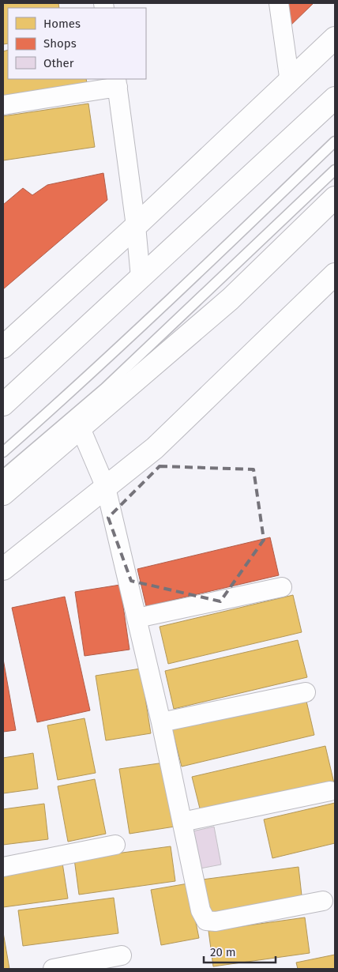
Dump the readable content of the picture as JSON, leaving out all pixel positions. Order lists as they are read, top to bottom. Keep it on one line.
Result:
{"legend":["Homes","Shops","Other"],"scale_bar":"20 m"}
